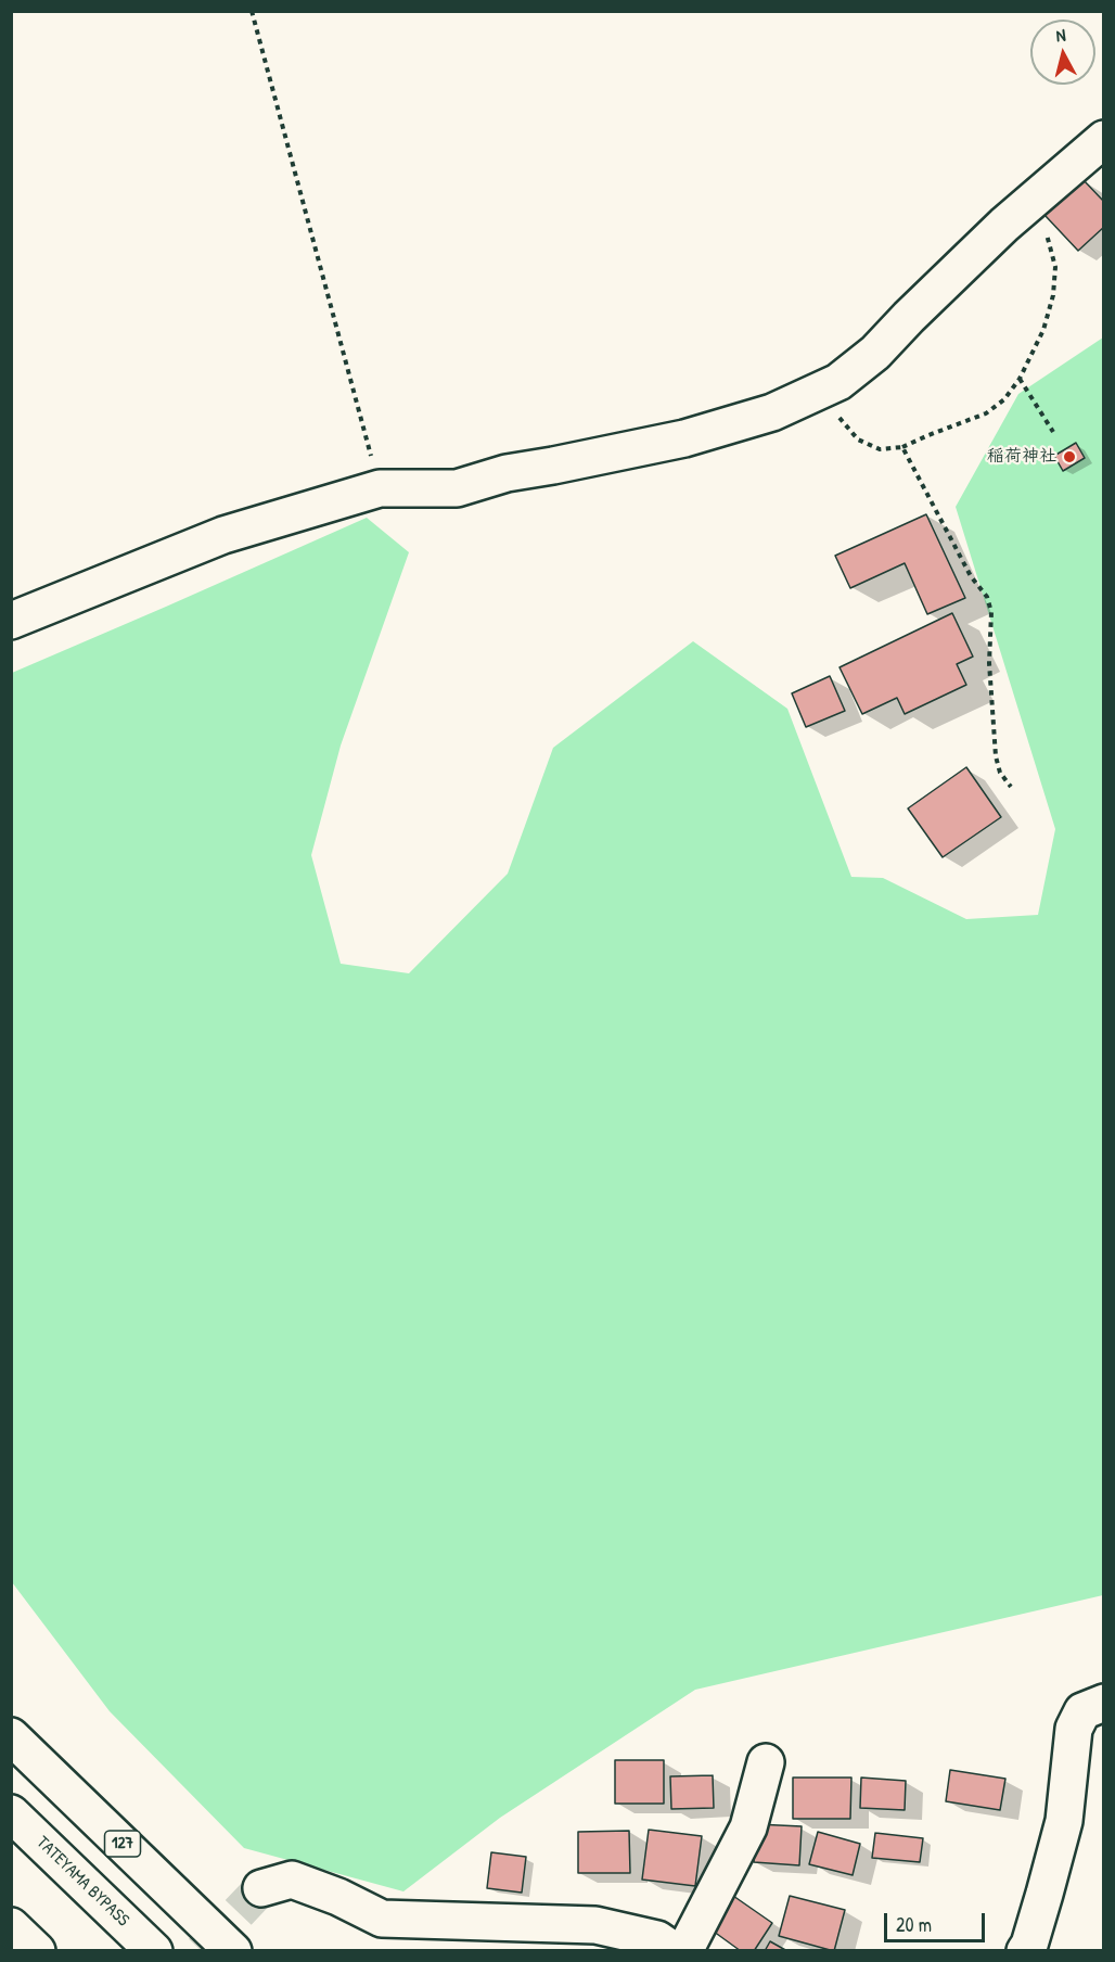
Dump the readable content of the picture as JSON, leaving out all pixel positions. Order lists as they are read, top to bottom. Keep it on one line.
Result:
{"streets":{"main road":["127","TATEYAMA BYPASS"]},"places":["稲荷神社"],"scale_bar":"20 m","north":"top"}
